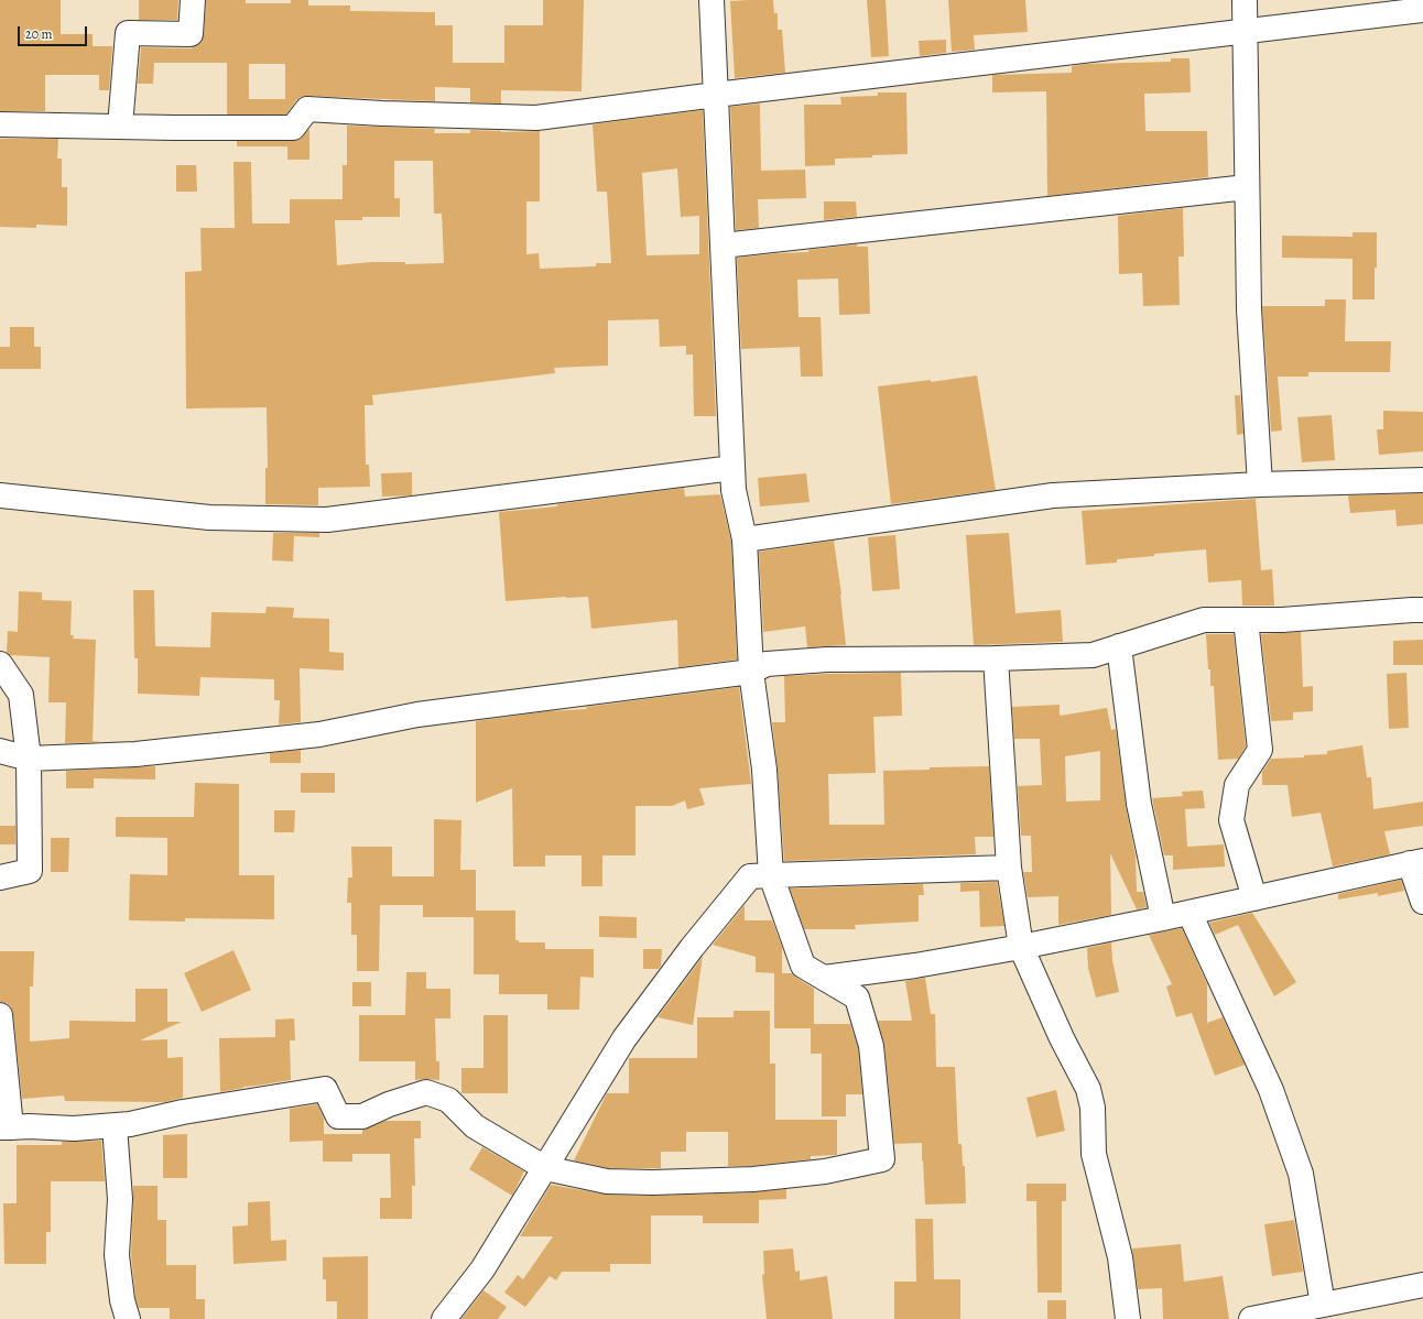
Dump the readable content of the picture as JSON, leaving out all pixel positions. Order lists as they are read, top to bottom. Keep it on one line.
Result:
{"scale_bar":"20 m"}
